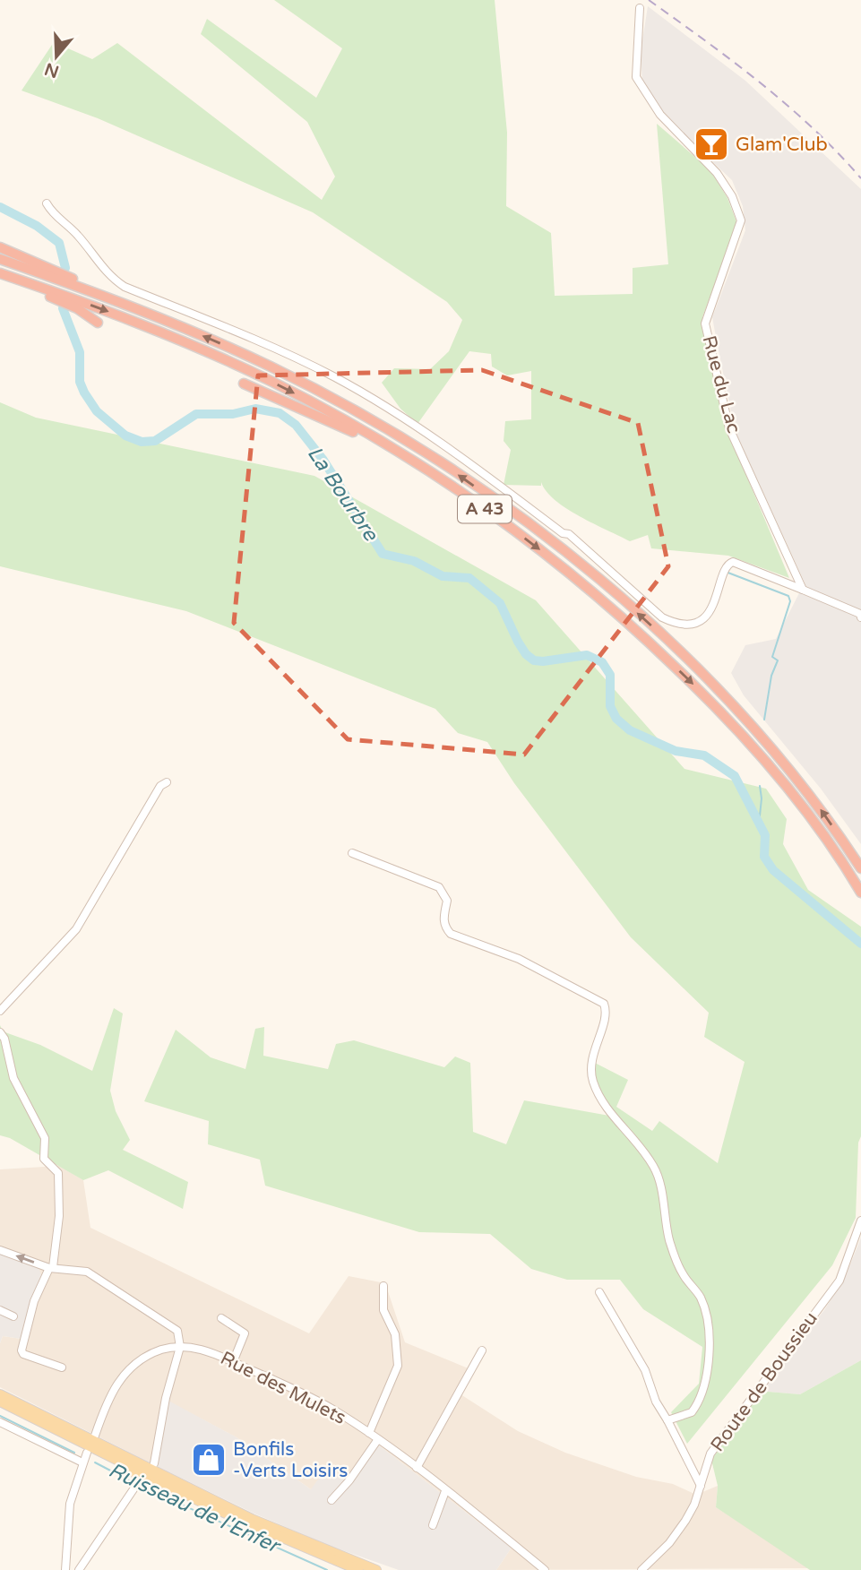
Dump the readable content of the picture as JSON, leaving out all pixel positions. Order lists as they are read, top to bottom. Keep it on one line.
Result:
{"streets":{"highway":["A 43"],"street":["Rue du Lac","Route de Boussieu","Rue des Mulets"]},"water":["La Bourbre","Ruisseau de l'Enfer"],"places":{"bar":["Glam'Club"],"shop":["Bonfils -Verts Loisirs"]},"north":"bottom"}
